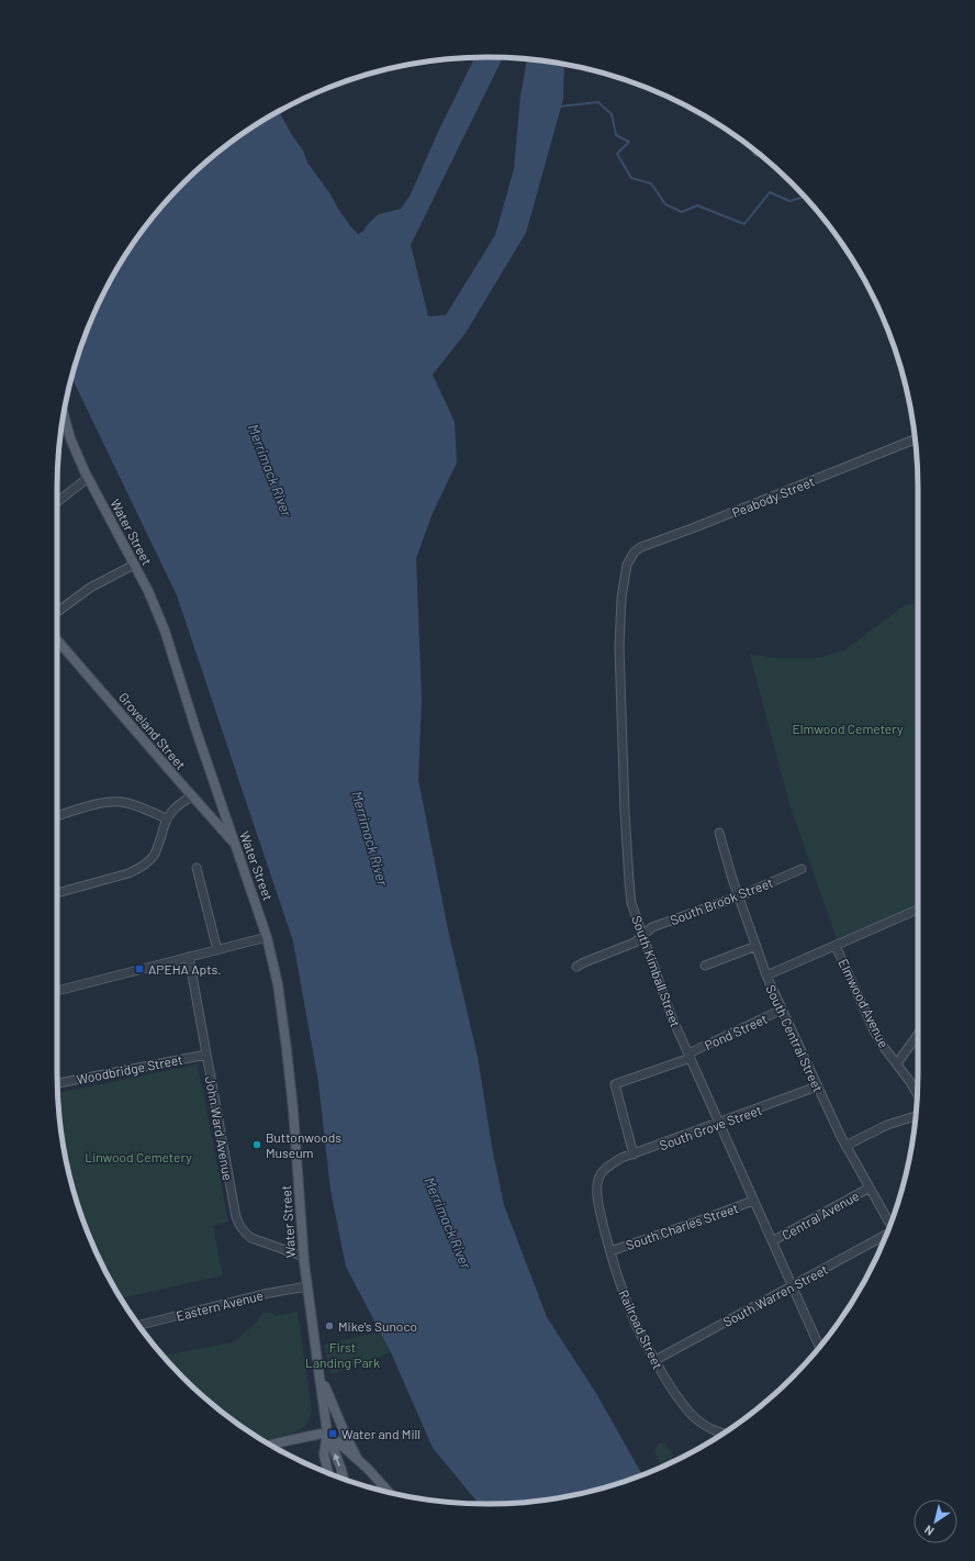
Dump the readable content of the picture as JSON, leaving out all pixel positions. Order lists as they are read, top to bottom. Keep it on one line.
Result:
{"streets":{"main road":["Water Street","Groveland Street"],"street":["Peabody Street","South Brook Street","South Kimball Street","Elmwood Avenue","Pond Street","South Central Street","Woodbridge Street","South Grove Street","John Ward Avenue","Central Avenue","South Charles Street","South Warren Street","Eastern Avenue","Railroad Street"]},"crossings":[["Peabody Street","South Kimball Street"],["Water Street","Groveland Street"],["Water Street","John Ward Avenue"],["Water Street","Eastern Avenue"],["South Brook Street","South Kimball Street"],["South Brook Street","South Central Street"],["South Kimball Street","Pond Street"],["South Kimball Street","South Grove Street"],["South Kimball Street","Central Avenue"],["South Kimball Street","South Charles Street"],["South Kimball Street","South Warren Street"],["Pond Street","South Central Street"],["Pond Street","South Grove Street"],["South Central Street","South Grove Street"],["South Central Street","Central Avenue"],["Woodbridge Street","John Ward Avenue"],["South Grove Street","Railroad Street"],["South Charles Street","Railroad Street"],["South Warren Street","Railroad Street"]],"water":["Merrimack River"],"parks":["Elmwood Cemetery","Linwood Cemetery","First Landing Park"],"places":{"transit":["APEHA Apts.","Water and Mill"],"other":["Buttonwoods Museum","Mike's Sunoco"]},"north":"bottom left"}
